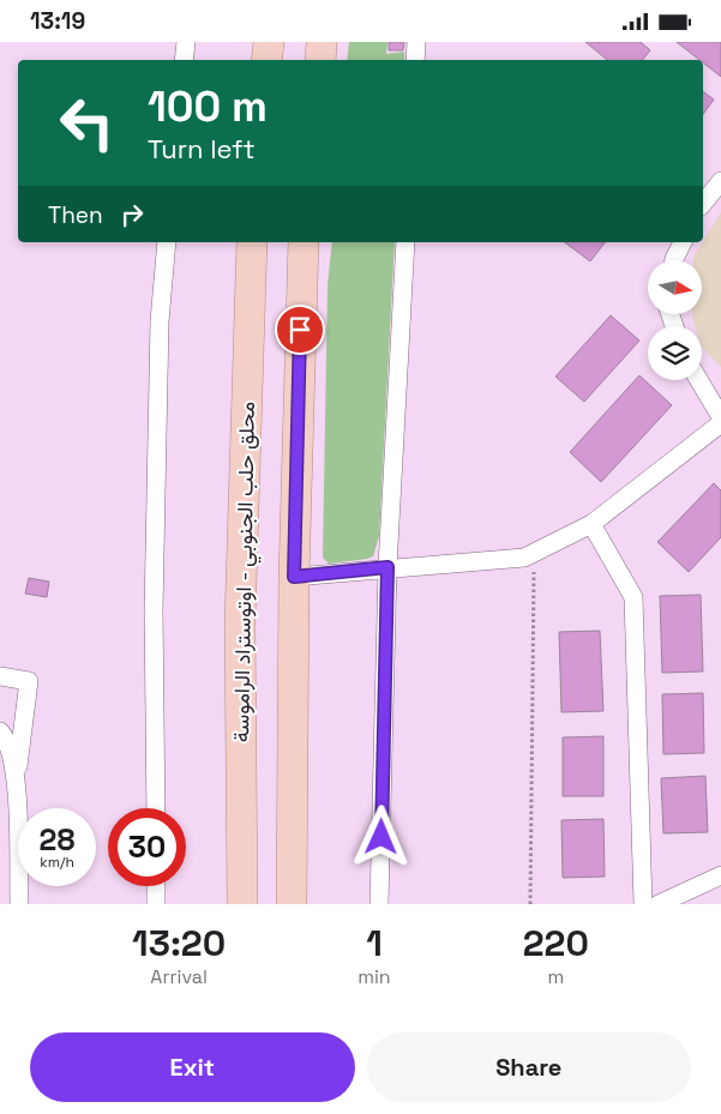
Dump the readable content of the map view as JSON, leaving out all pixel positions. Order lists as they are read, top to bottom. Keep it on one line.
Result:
{"streets":{"highway":["محلق حلب الجنوبي - اوتوستراد الراموسة"]},"north":"right","page":{"status":"13:19","turn":["100 m","Turn left"],"then":"Then","speed":"28 km/h","limit":"30","eta":["13:20","Arrival","1","min","220","m"],"buttons":["Exit","Share"]}}
